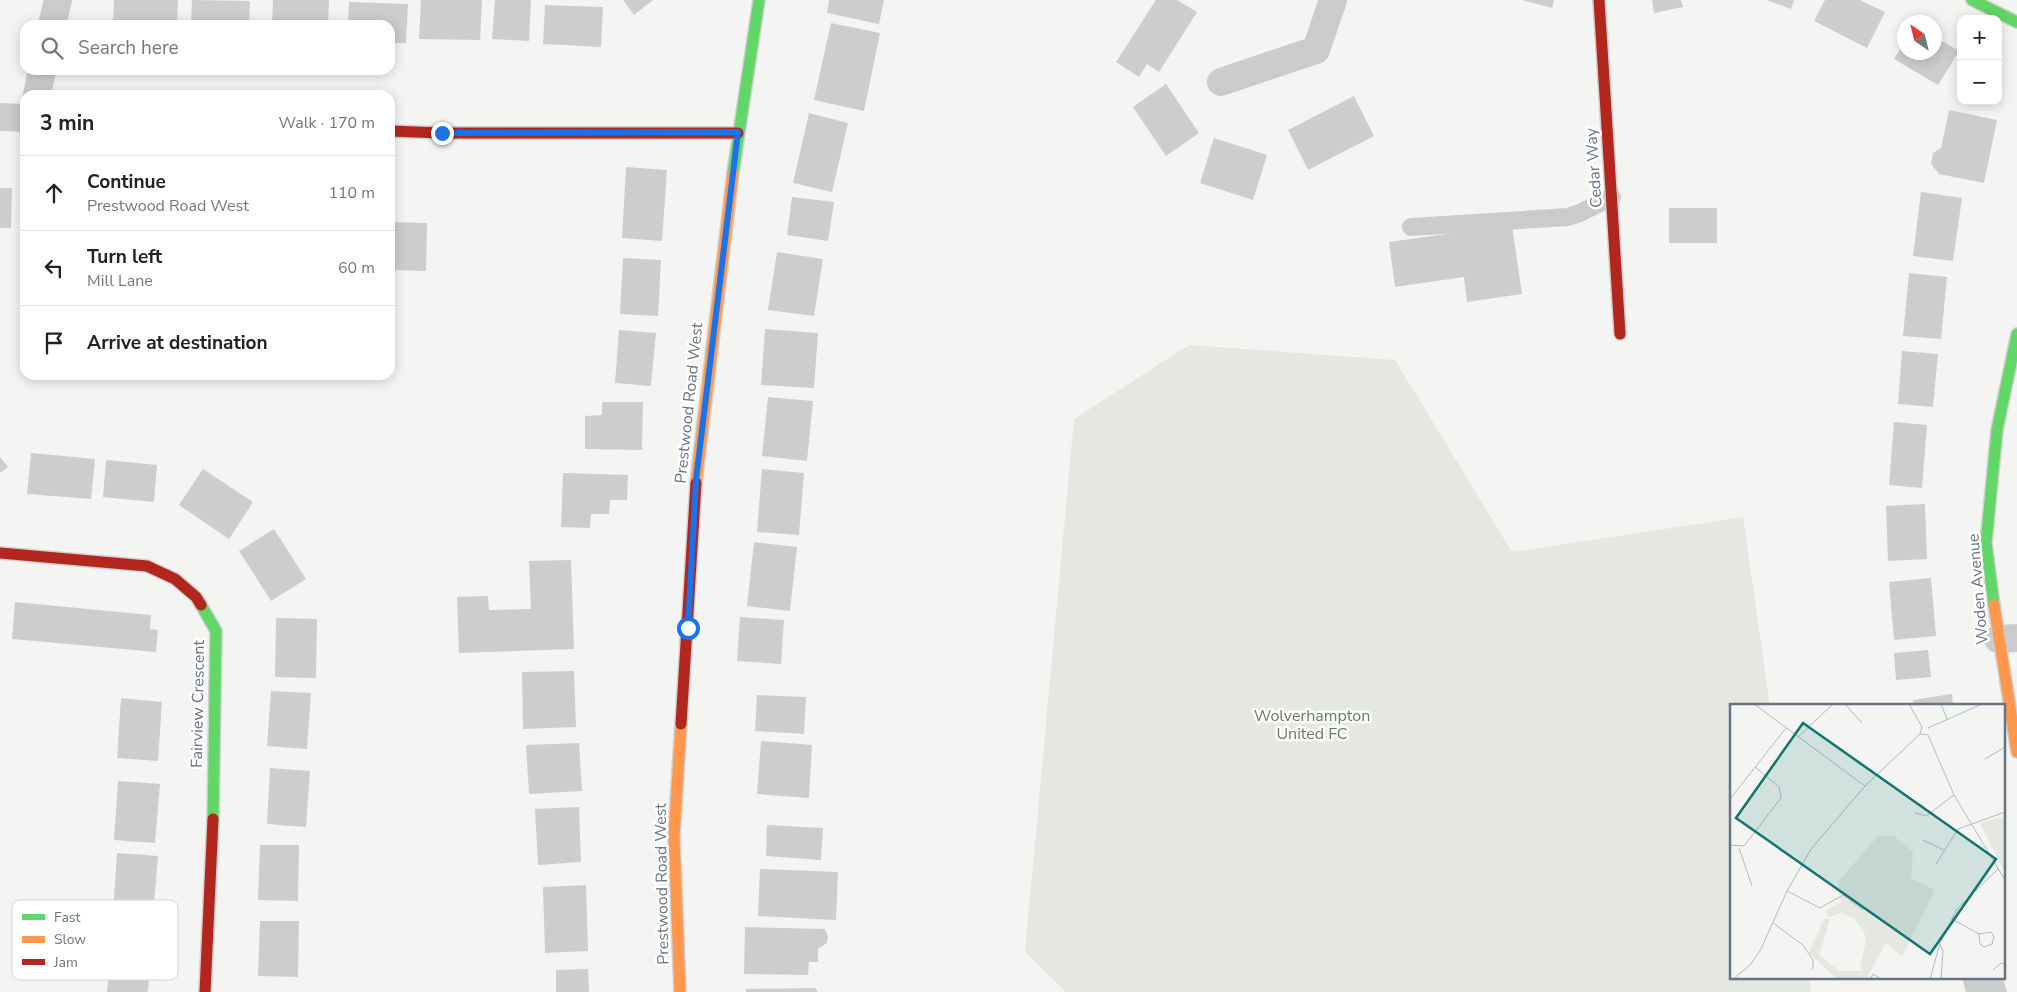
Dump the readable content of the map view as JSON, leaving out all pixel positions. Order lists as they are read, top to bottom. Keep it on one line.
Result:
{"streets":{"street":["Cedar Way","Prestwood Road West","Woden Avenue","Fairview Crescent"]},"parks":["Wolverhampton United FC"],"legend":["Fast","Slow","Jam"],"north":"top left","page":{"map_buttons":["+","−"],"search":"Search here","heading":["3 min","Walk · 170 m"],"list":[["Continue","Prestwood Road West","110 m"],["Turn left","Mill Lane","60 m"],"Arrive at destination"]}}
